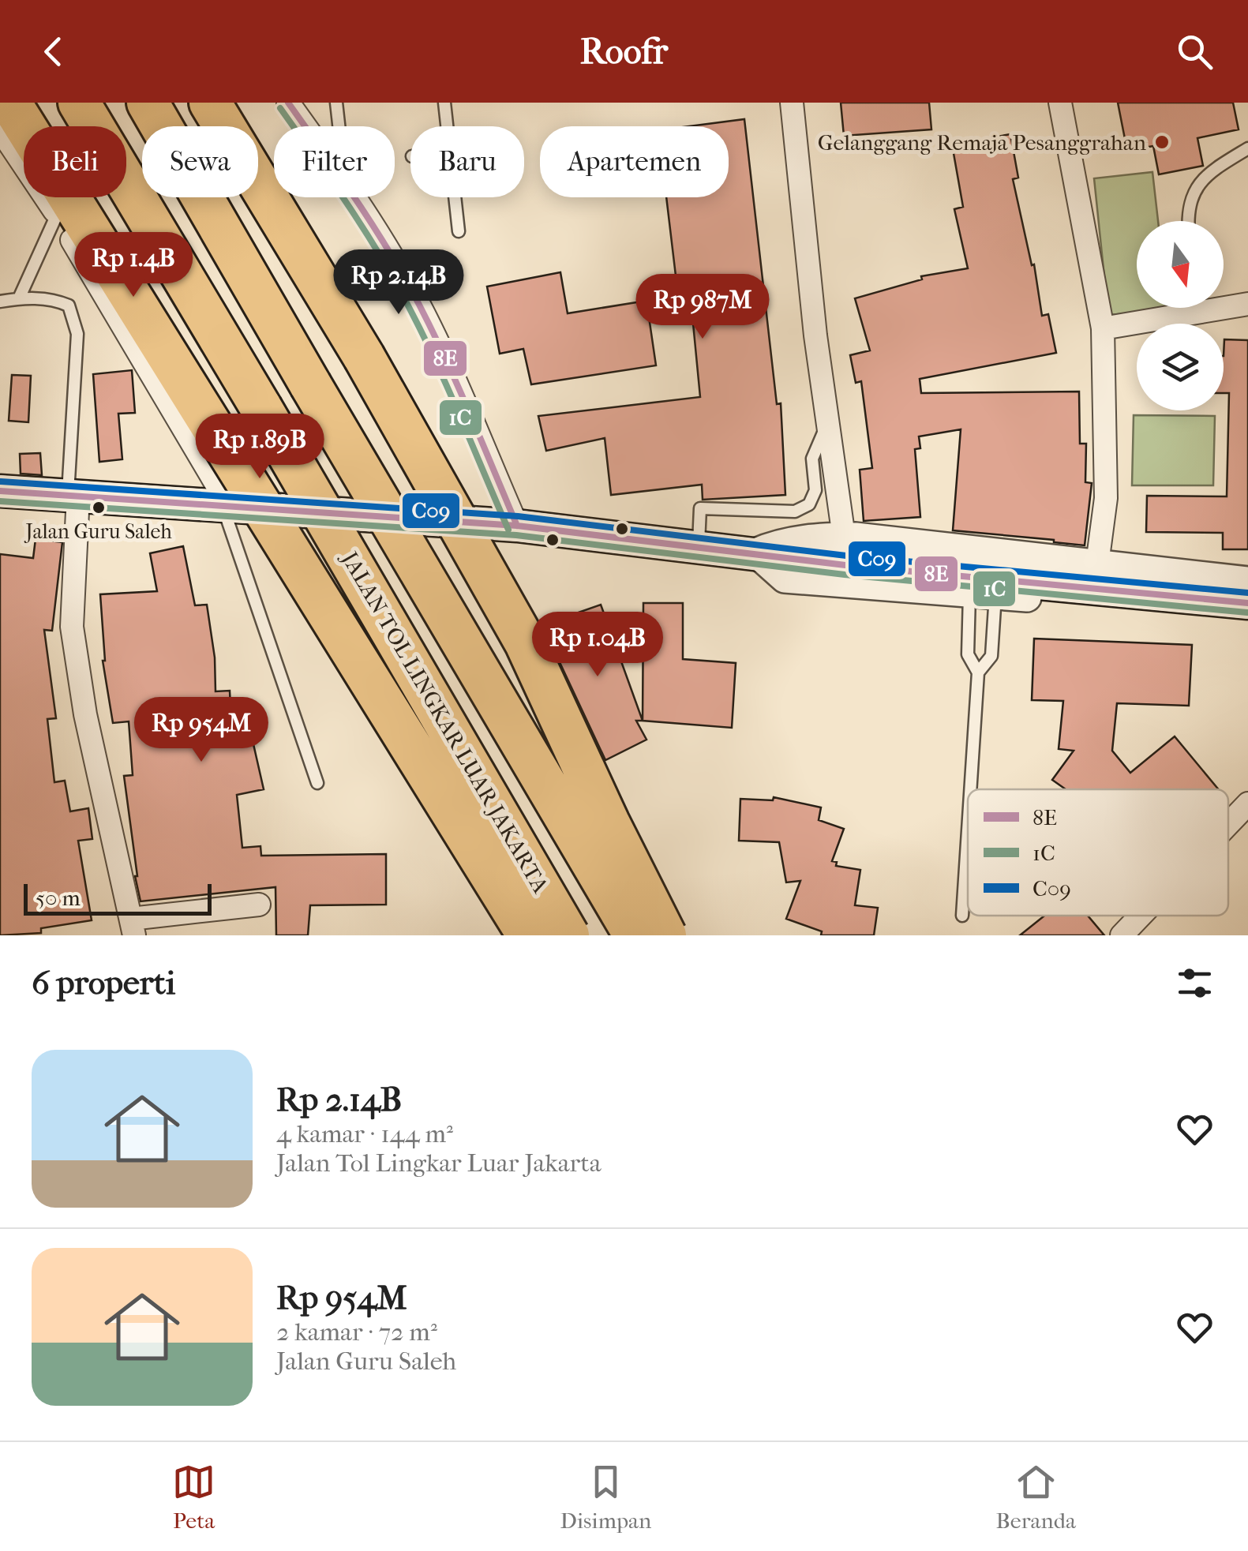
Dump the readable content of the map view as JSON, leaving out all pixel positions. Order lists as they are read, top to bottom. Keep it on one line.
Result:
{"streets":{"highway":["JALAN TOL LINGKAR LUAR JAKARTA"]},"places":["Gelanggang Remaja Pesanggrahan","Jalan Guru Saleh"],"lines":["transit line 8E","transit line 1C","transit line C09"],"legend":["8E","1C","C09"],"scale_bar":"50 m","north":"bottom","page":{"header":"Roofr","chip":["Beli","Sewa","Filter","Baru","Apartemen"],"price":["Rp 1.4B","Rp 2.14B","Rp 987M","Rp 1.89B","Rp 1.04B","Rp 954M"],"scale":"50 m","heading":"6 properti","list":[{"name":"Rp 2.14B","note":"4 kamar · 144 m² · Jalan Tol Lingkar Luar Jakarta"},{"name":"Rp 954M","note":"2 kamar · 72 m² · Jalan Guru Saleh"}],"tabs":["Peta","Disimpan","Beranda"]}}
